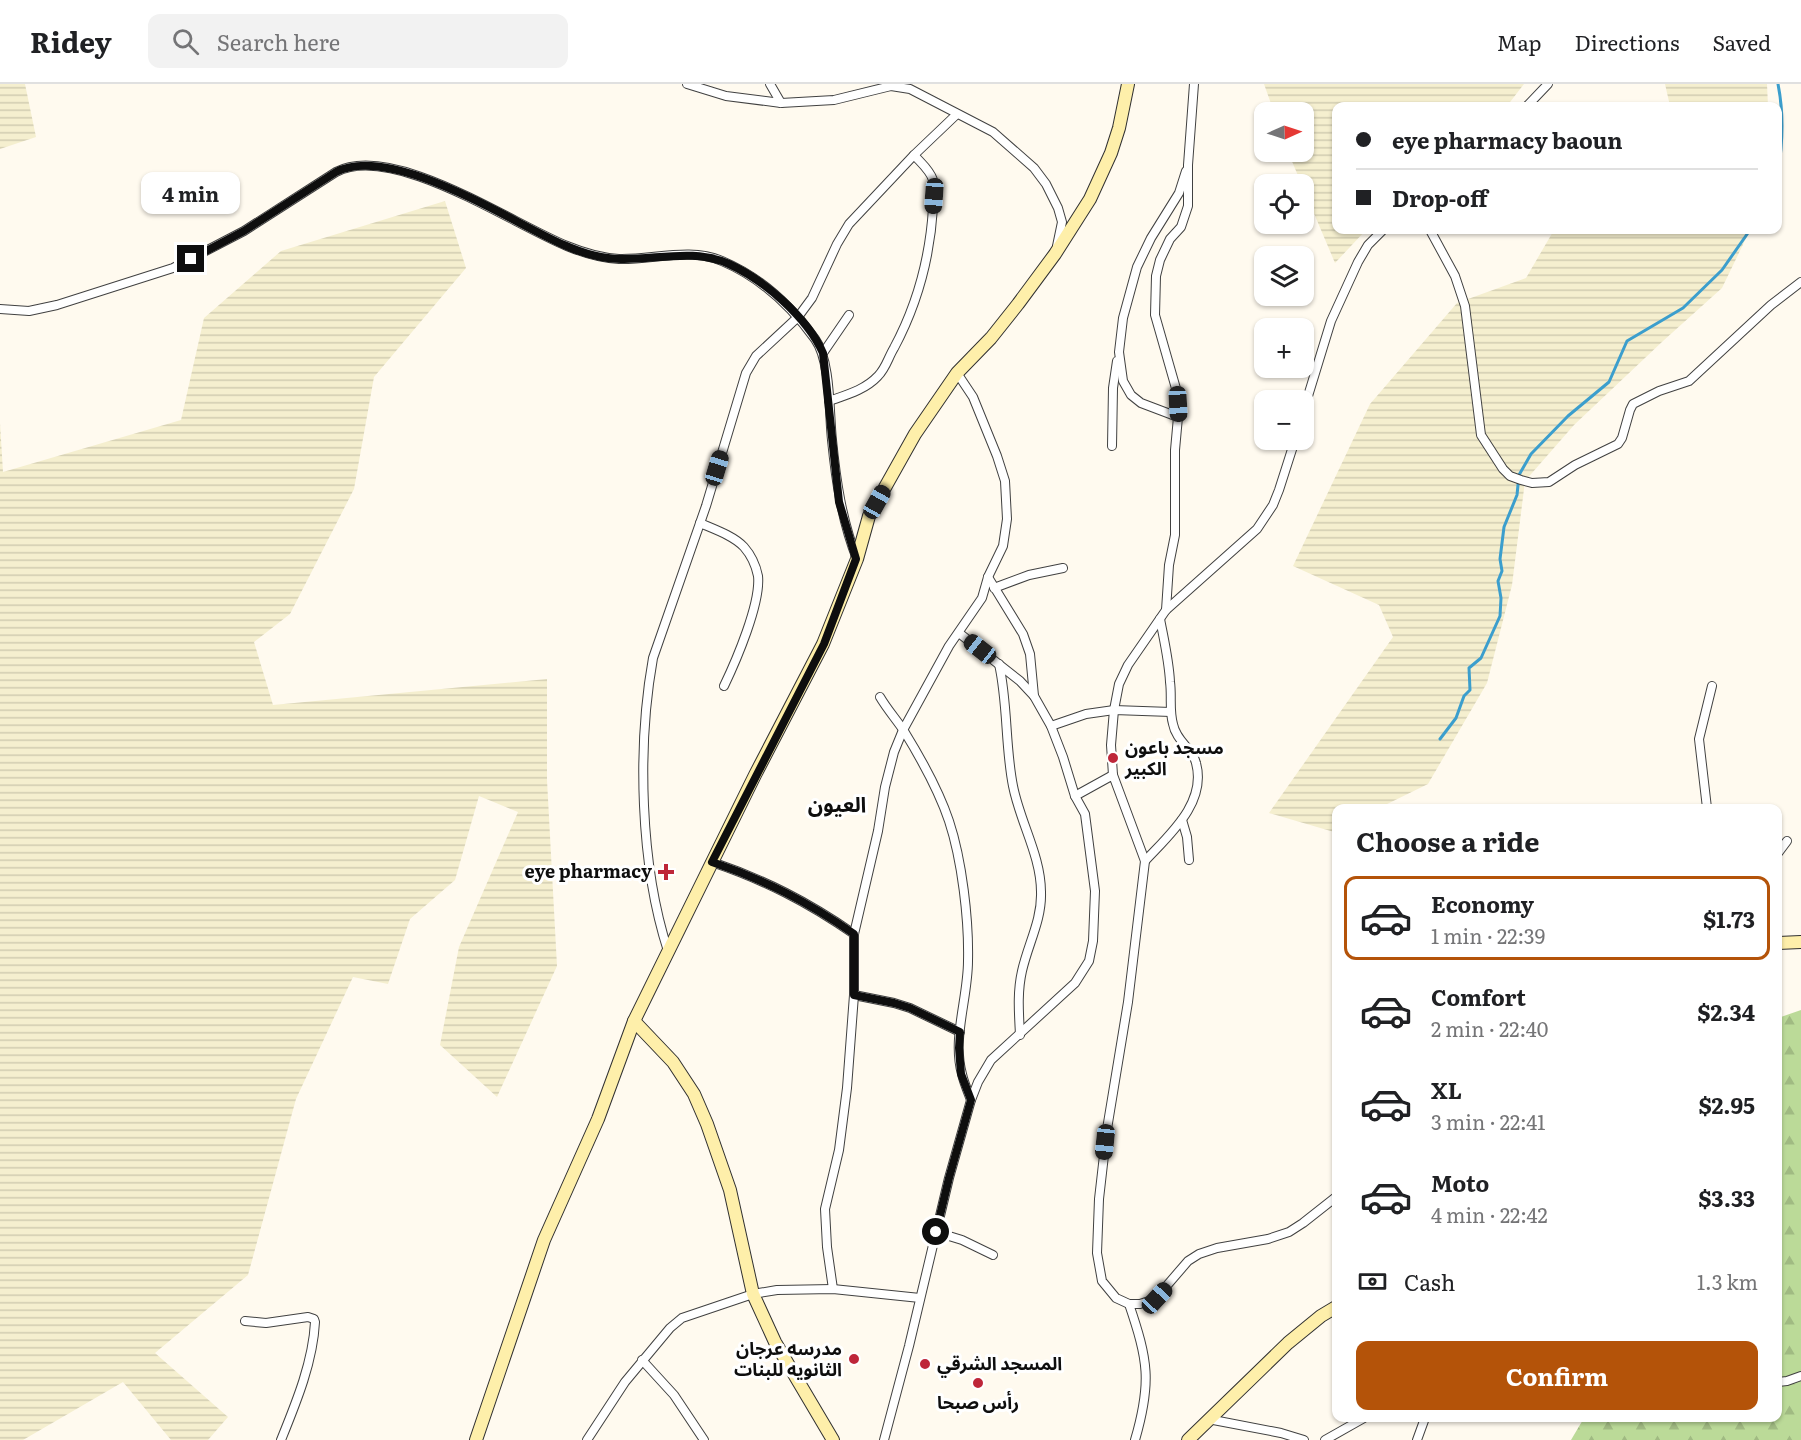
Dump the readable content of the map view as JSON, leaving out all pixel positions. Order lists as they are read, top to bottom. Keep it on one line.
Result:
{"districts":["العيون"],"places":{"other":["مسجد باعون الكبير","مدرسه عرجان الثانويه للبنات","المسجد الشرقي","رأس صبحا"],"health":["eye pharmacy"]},"north":"right","page":{"header":"Ridey","search":"Search here","nav":["Map","Directions","Saved"],"map_buttons":["+","−"],"banner":["eye pharmacy baoun","Drop-off"],"bubble":"4 min","heading":"Choose a ride","list":[{"name":"Economy","note":"1 min · 22:39","value":"$1.73"},{"name":"Comfort","note":"2 min · 22:40","value":"$2.34"},{"name":"XL","note":"3 min · 22:41","value":"$2.95"},{"name":"Moto","note":"4 min · 22:42","value":"$3.33"}],"pay":["Cash","1.3 km"],"buttons":"Confirm"}}
